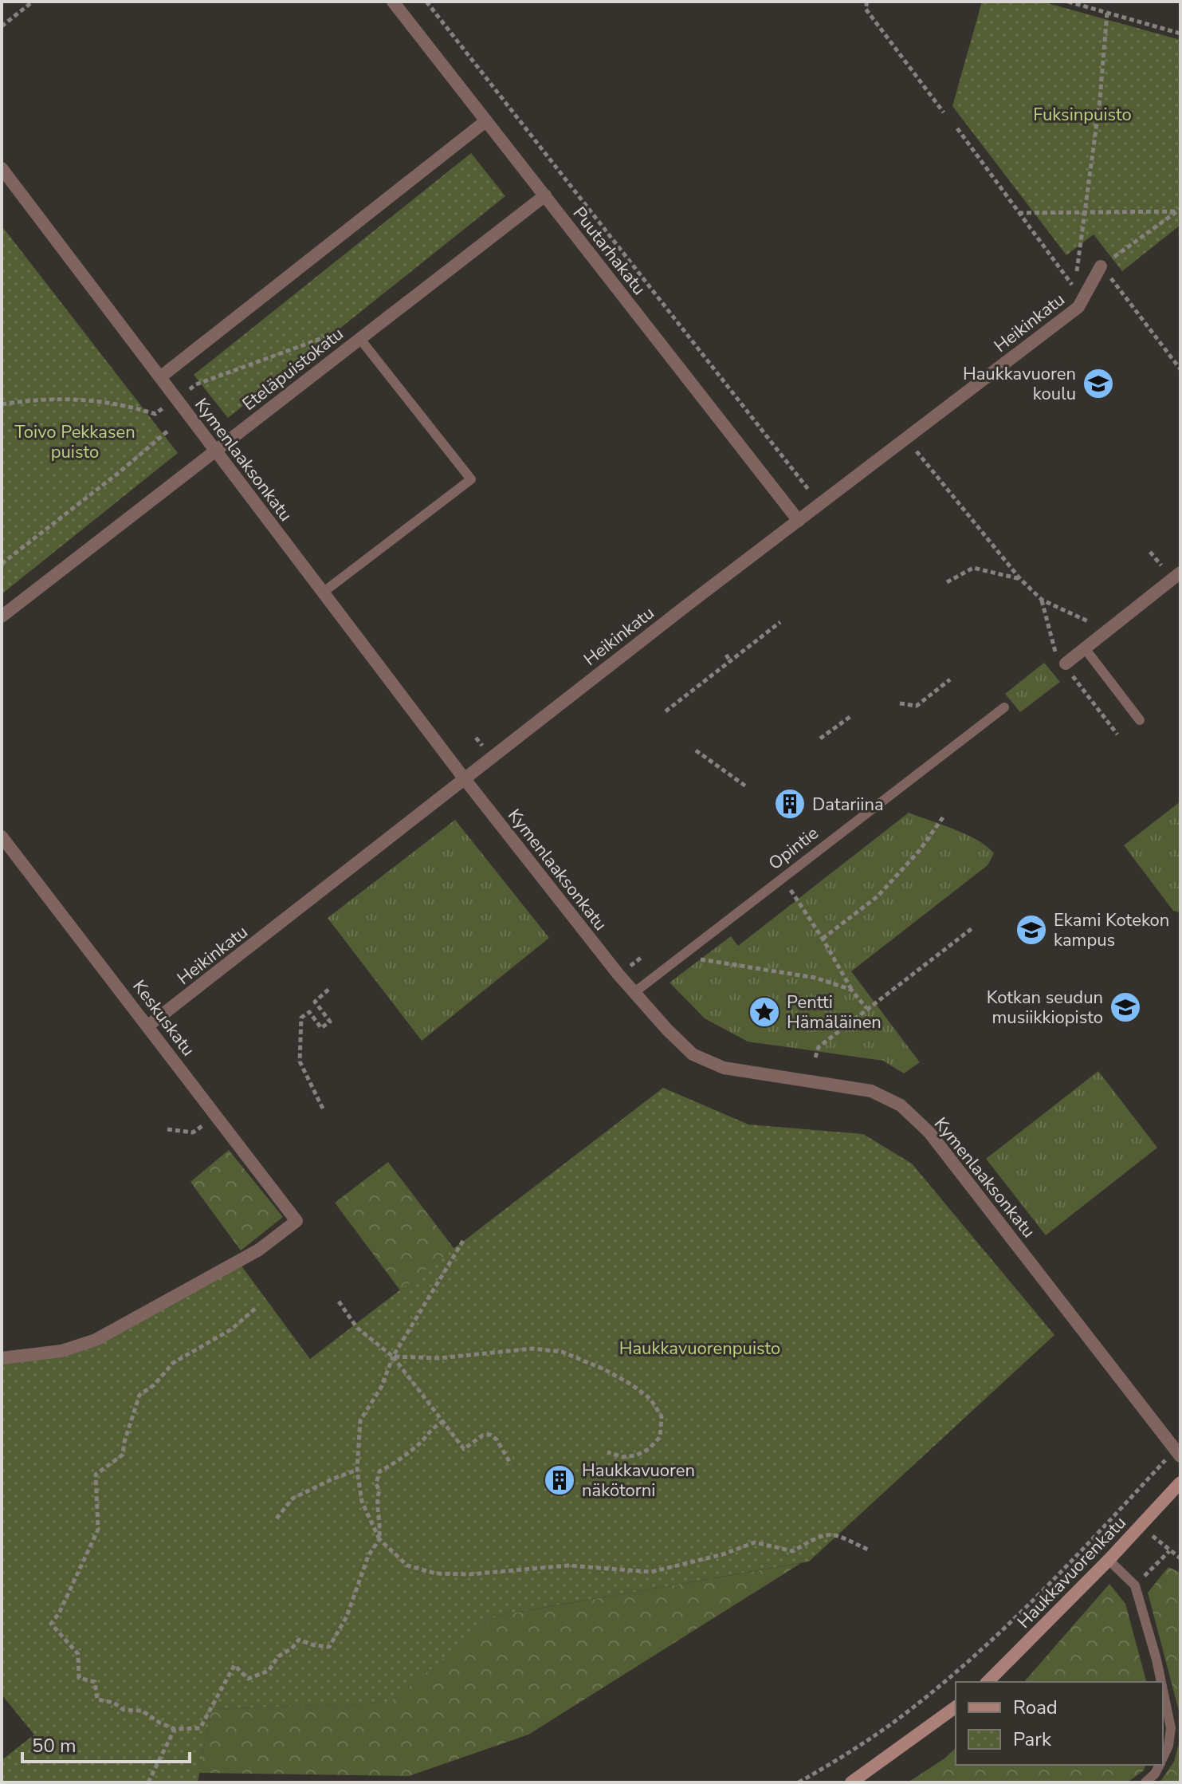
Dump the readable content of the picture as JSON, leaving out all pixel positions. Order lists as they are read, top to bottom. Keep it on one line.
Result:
{"streets":{"main road":["Haukkavuorenkatu"],"street":["Puutarhakatu","Heikinkatu","Eteläpuistokatu","Kymenlaaksonkatu","Keskuskatu"],"lane":["Opintie"]},"crossings":[["Puutarhakatu","Heikinkatu"],["Puutarhakatu","Eteläpuistokatu"],["Heikinkatu","Kymenlaaksonkatu"],["Heikinkatu","Keskuskatu"],["Eteläpuistokatu","Kymenlaaksonkatu"],["Kymenlaaksonkatu","Opintie"]],"parks":["Fuksinpuisto","Toivo Pekkasen puisto","Haukkavuorenpuisto"],"places":{"school or university":["Haukkavuoren koulu","Ekami Kotekon kampus","Kotkan seudun musiikkiopisto"],"building":["Datariina","Haukkavuoren näkötorni"],"place":["Pentti Hämäläinen"]},"legend":["Road","Park"],"scale_bar":"50 m"}
